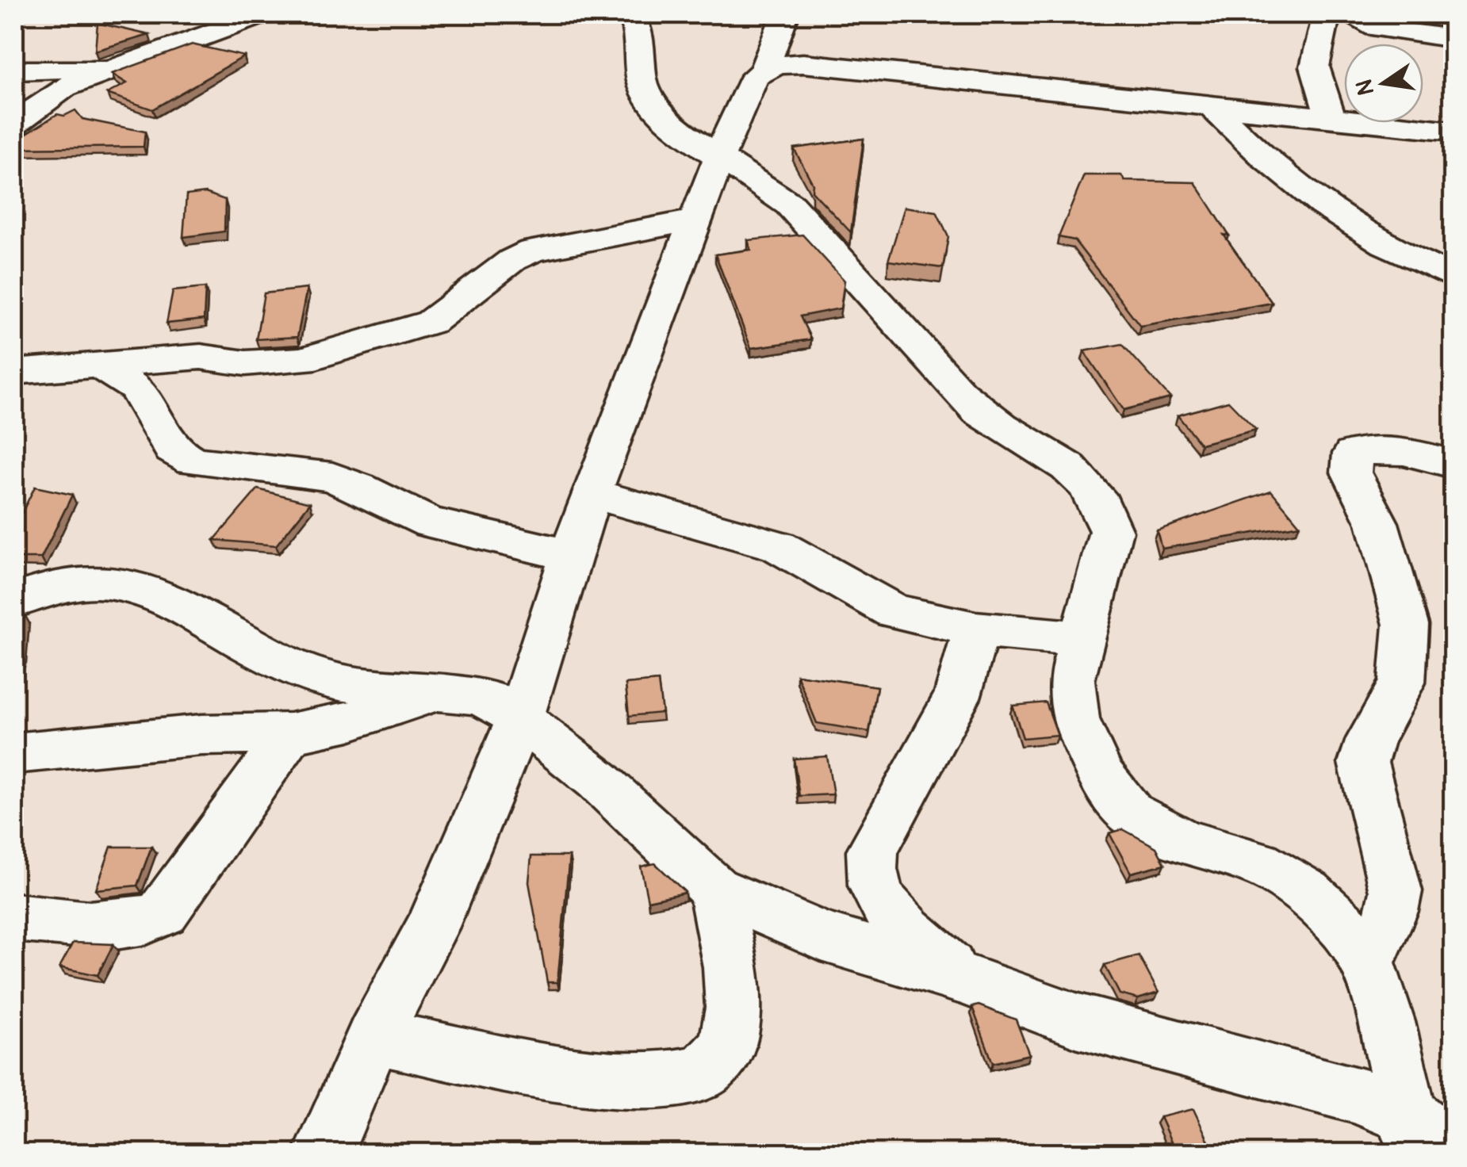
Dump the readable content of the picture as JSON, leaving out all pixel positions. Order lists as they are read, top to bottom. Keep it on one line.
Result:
{"north":"left"}
